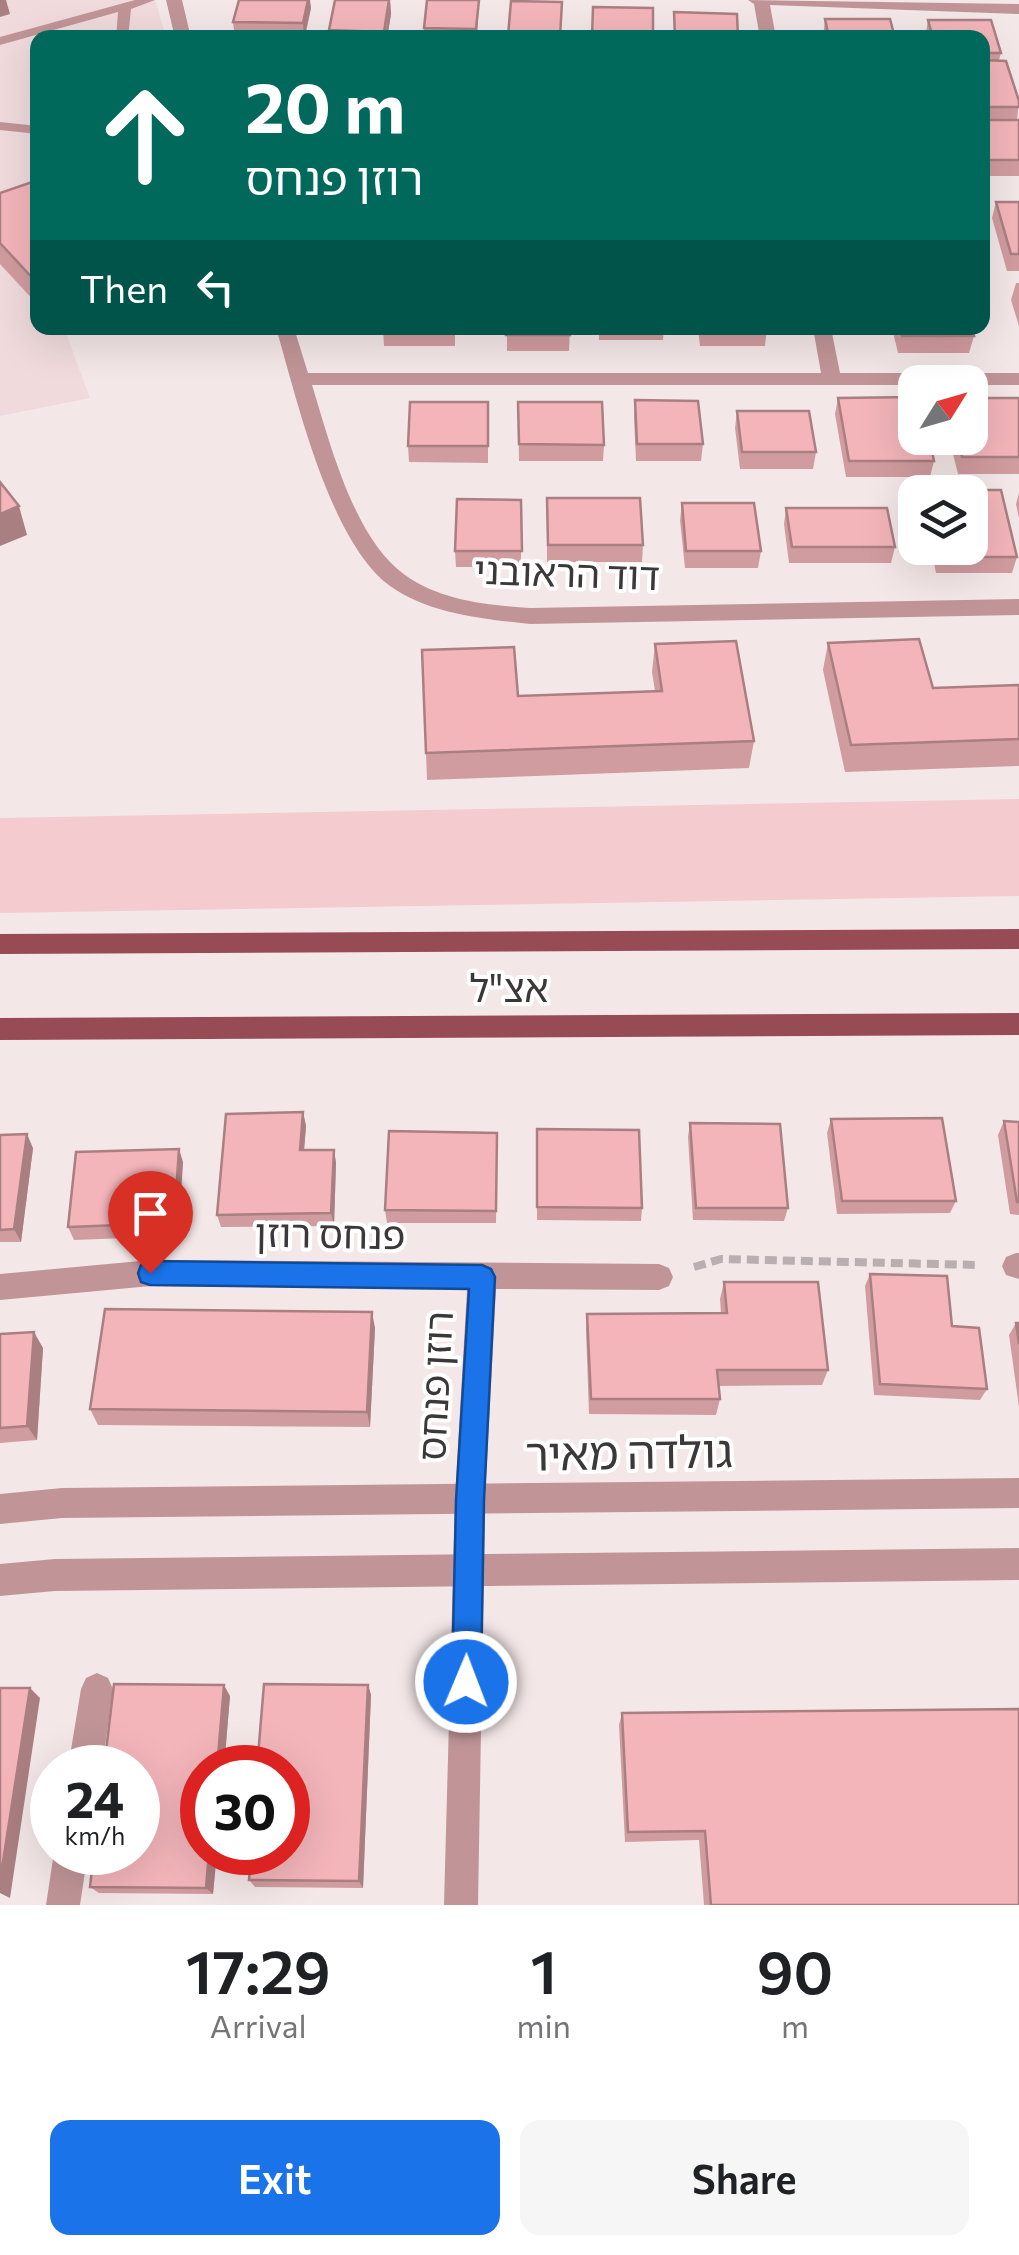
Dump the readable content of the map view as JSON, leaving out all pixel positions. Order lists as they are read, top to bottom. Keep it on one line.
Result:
{"streets":{"main road":["אצ\"ל"],"street":["דוד הראובני","פנחס רוזן","רוזן פנחס","גולדה מאיר"]},"crossings":[["פנחס רוזן","רוזן פנחס"],["רוזן פנחס","גולדה מאיר"]],"north":"top right","page":{"turn":["20 m","רוזן פנחס"],"then":"Then","speed":"24 km/h","limit":"30","eta":["17:29","Arrival","1","min","90","m"],"buttons":["Exit","Share"]}}
